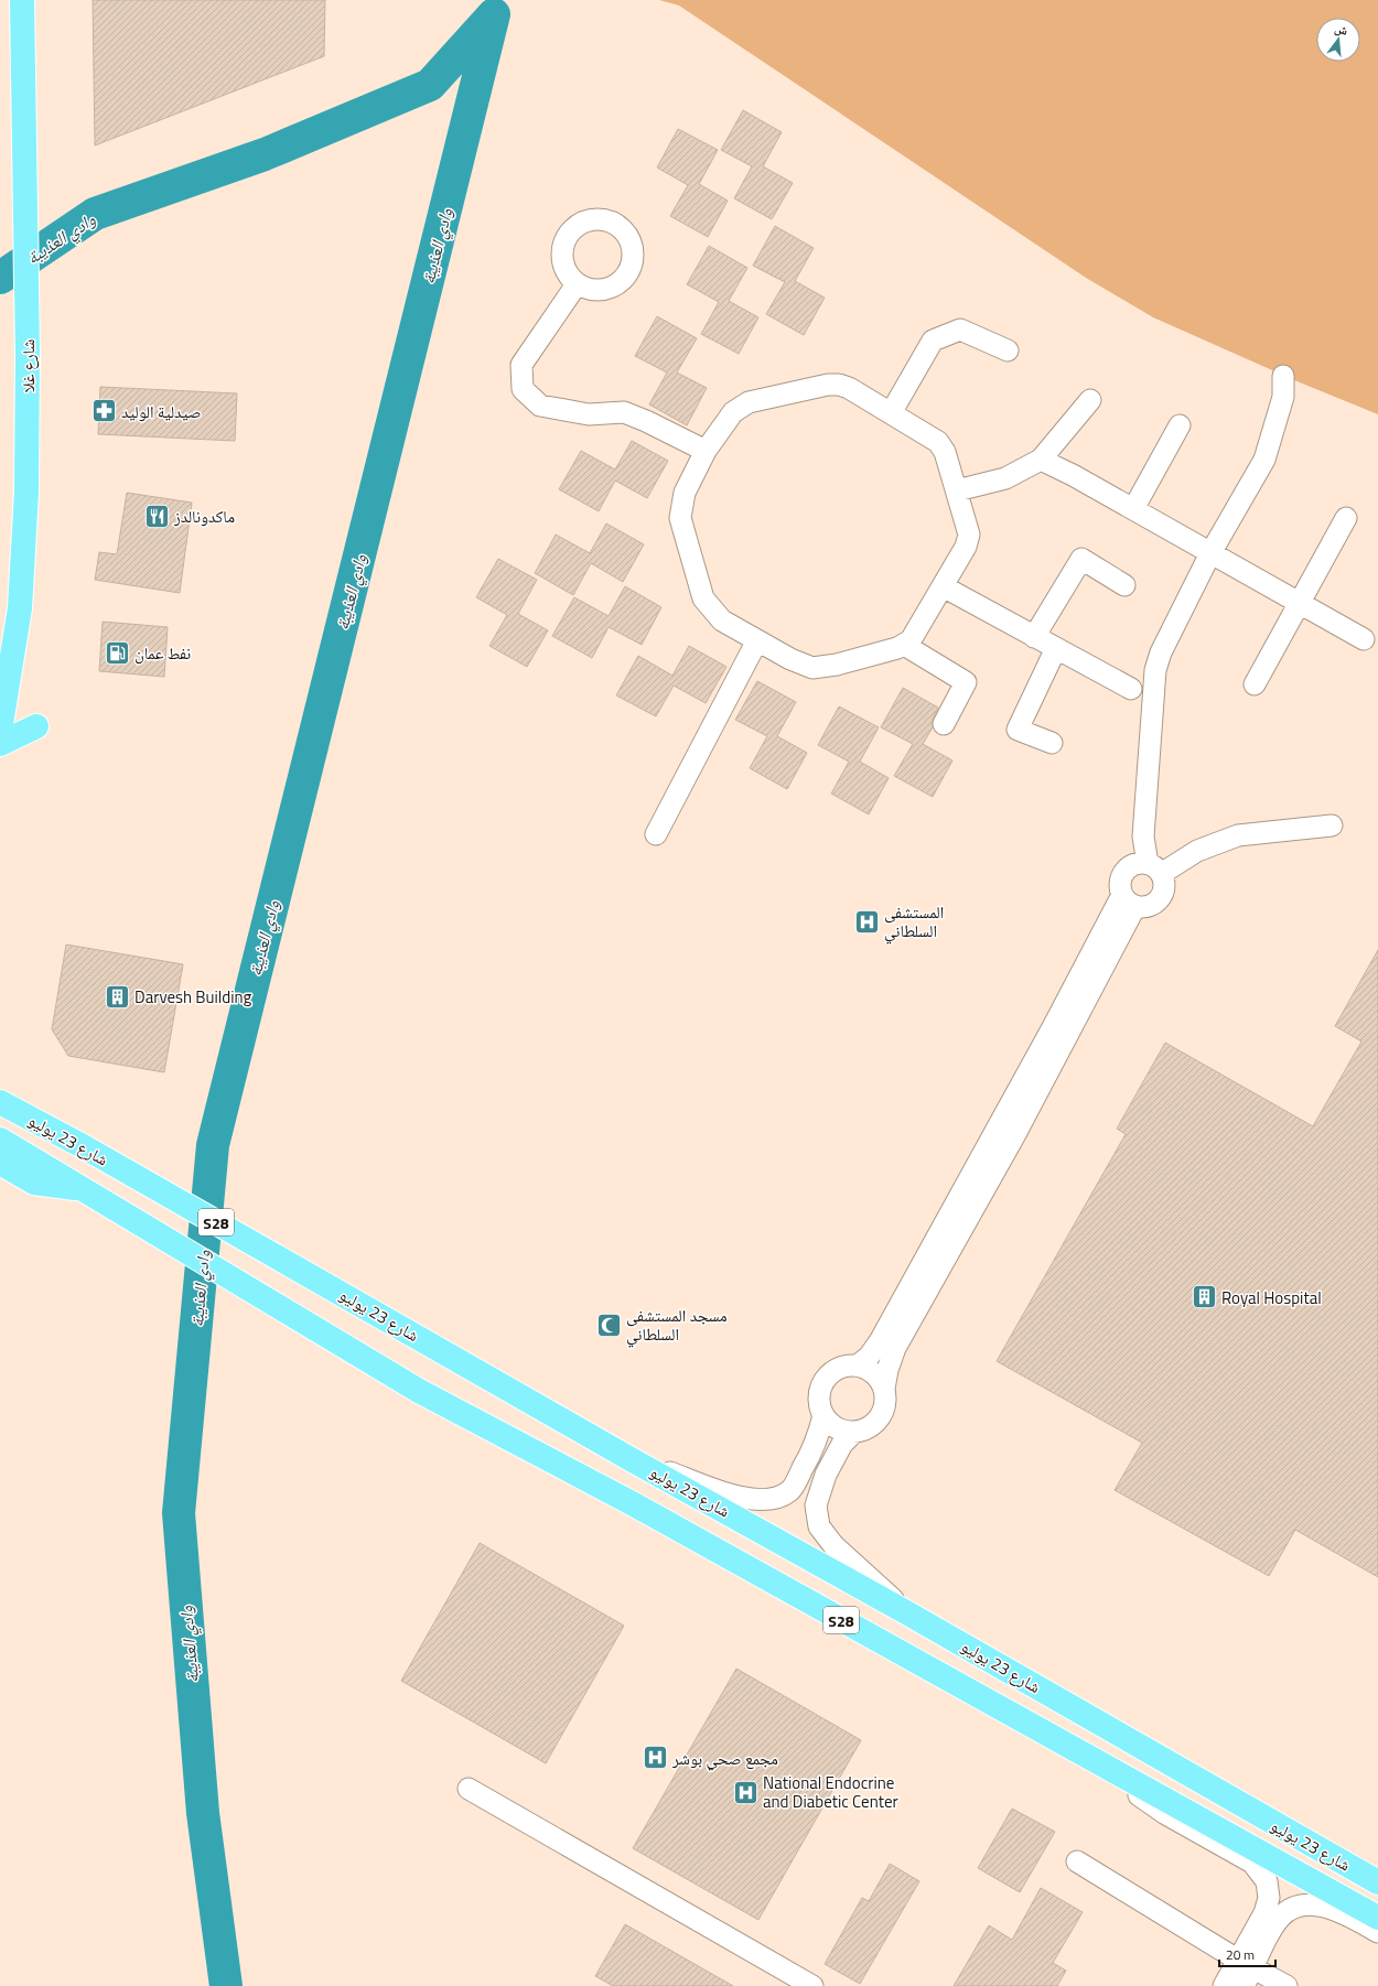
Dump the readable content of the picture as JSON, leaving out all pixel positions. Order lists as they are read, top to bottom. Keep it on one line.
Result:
{"streets":{"main road":["شارع غلا","شارع 23 يوليو","S28"]},"water":["وادي العذيبة"],"places":{"pharmacy":["صيدلية الوليد"],"restaurant":["ماكدونالدز"],"fuel station":["نفط عمان"],"hospital":["المستشفى السلطاني","مجمع صحي بوشر","National Endocrine and Diabetic Center"],"building":["Darvesh Building","Royal Hospital"],"mosque":["مسجد المستشفى السلطاني"]},"scale_bar":"20 m","north":"top"}
